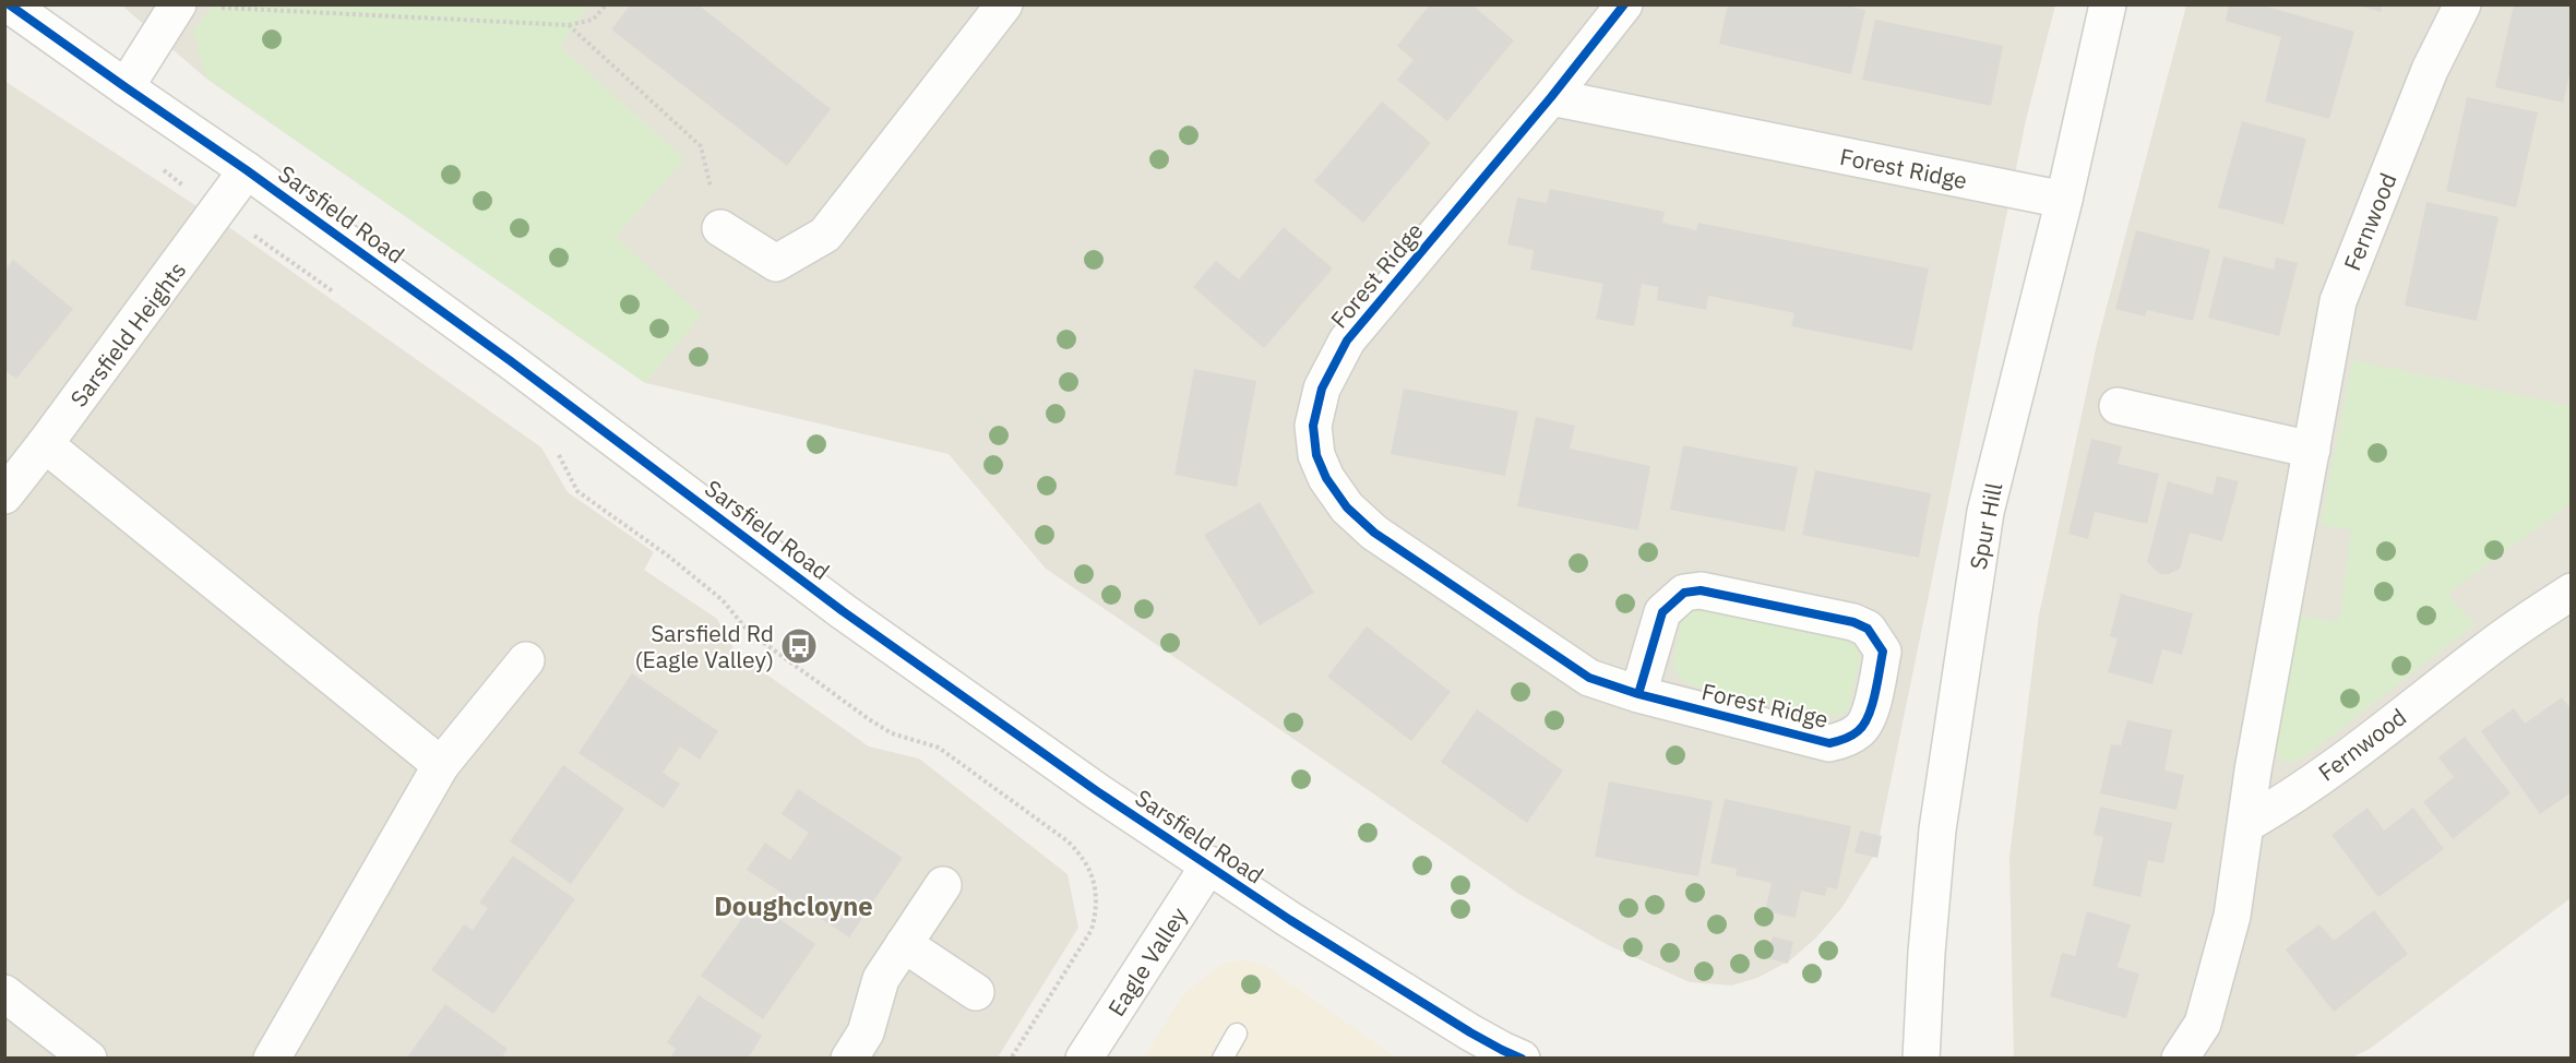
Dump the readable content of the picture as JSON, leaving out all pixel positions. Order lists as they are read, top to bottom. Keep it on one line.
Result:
{"streets":{"street":["Forest Ridge","Sarsfield Road","Fernwood","Sarsfield Heights","Spur Hill","Eagle Valley"]},"crossings":[["Forest Ridge","Spur Hill"],["Sarsfield Road","Sarsfield Heights"],["Sarsfield Road","Eagle Valley"]],"districts":["Doughcloyne"],"places":{"bus stop":["Sarsfield Rd (Eagle Valley)"]}}
